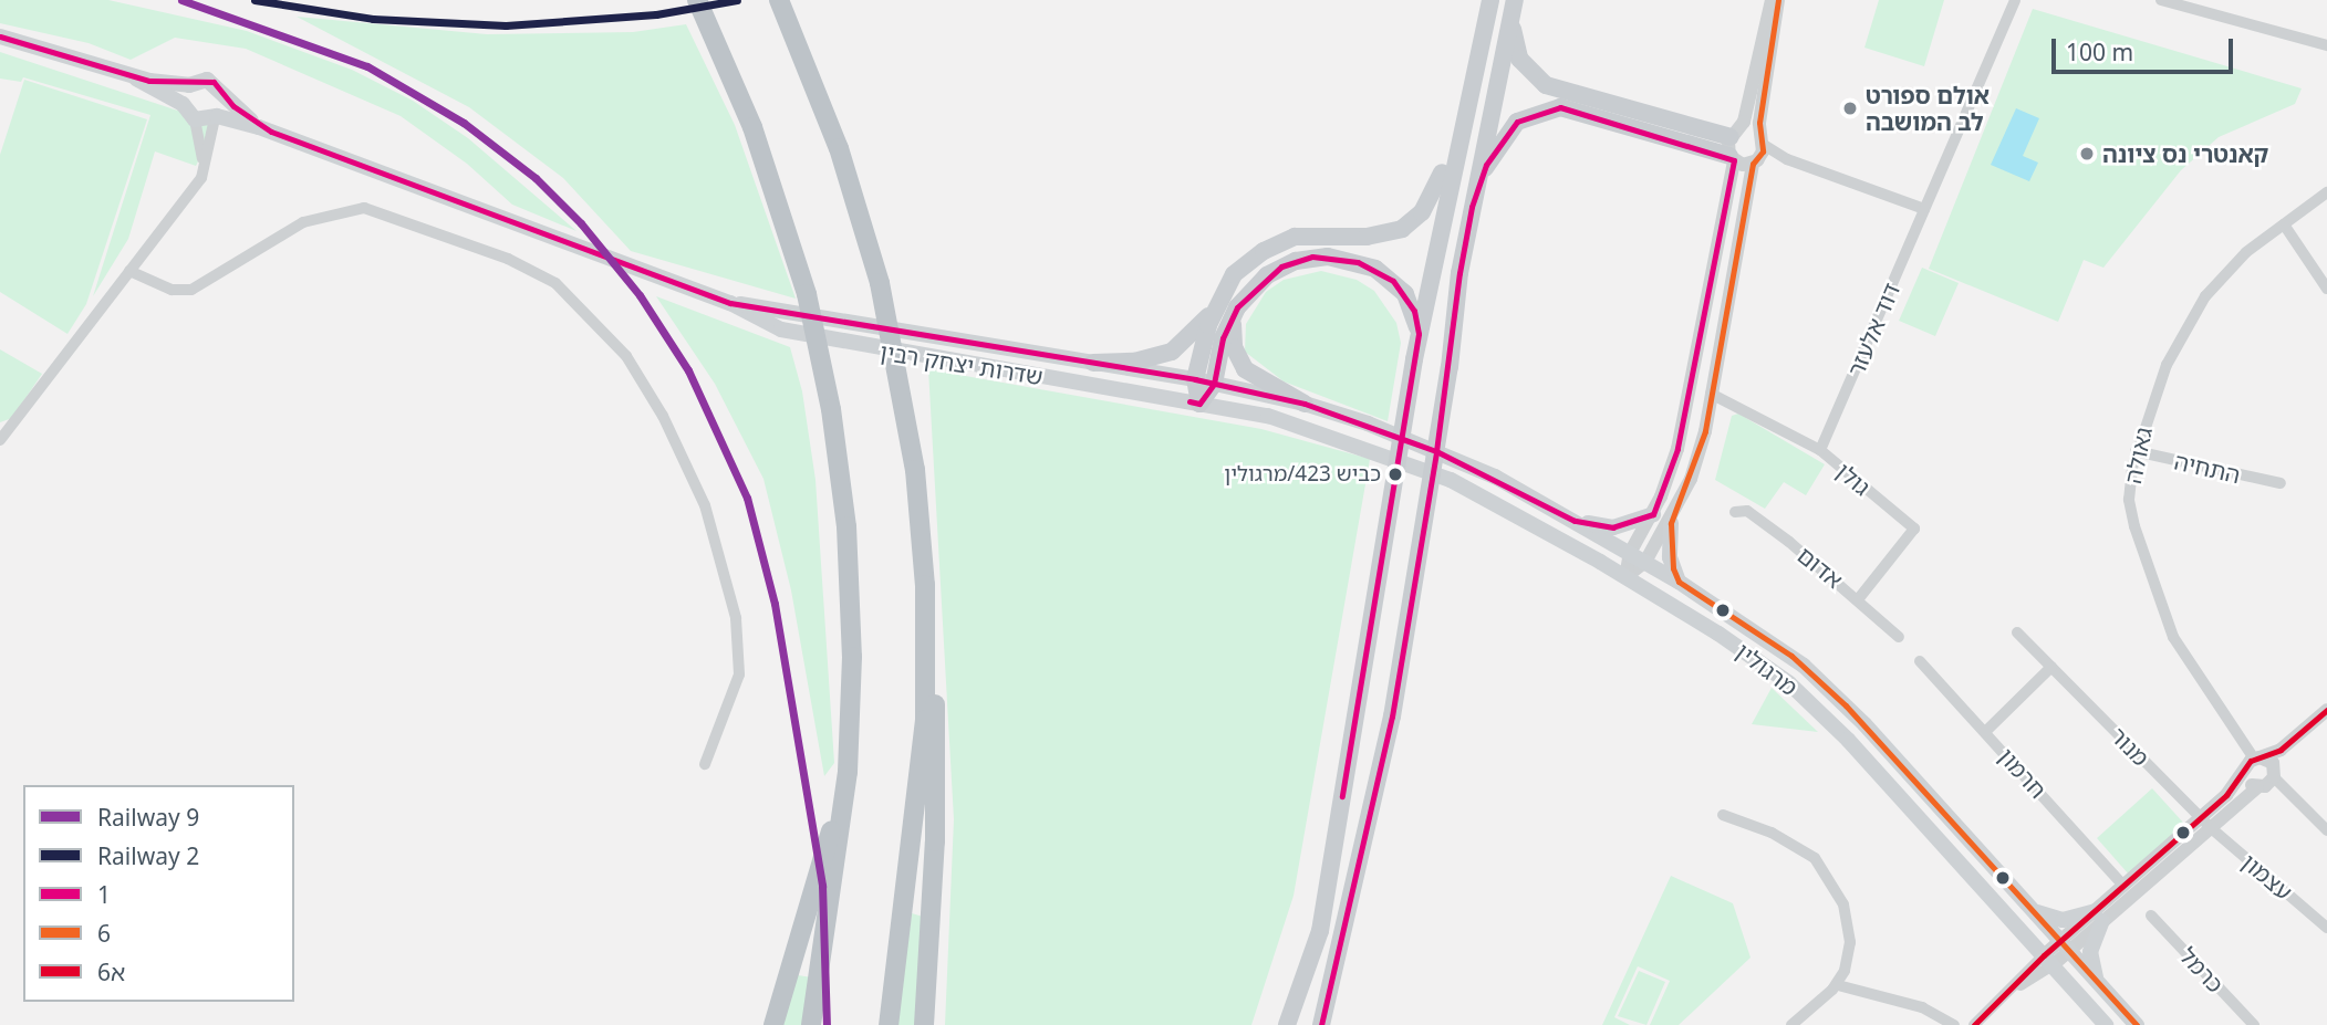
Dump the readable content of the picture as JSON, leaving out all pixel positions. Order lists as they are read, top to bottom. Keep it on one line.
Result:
{"streets":{"main road":["שדרות יצחק רבין","מרגולין"],"street":["דוד אלעזר","גאולה","התחיה","גולן","אדום","מנור","חרמון","עצמון","כרמל"]},"crossings":[["דוד אלעזר","גולן"],["שדרות יצחק רבין","מרגולין"],["גאולה","התחיה"],["גולן","אדום"],["מנור","עצמון"]],"places":["אולם ספורט לב המושבה","קאנטרי נס ציונה","כביש 423/מרגולין"],"lines":["rail line 9","rail line 2","transit line 6","transit line 1","transit line 6א"],"legend":["Railway 9","Railway 2","1","6","6א"],"scale_bar":"100 m"}
